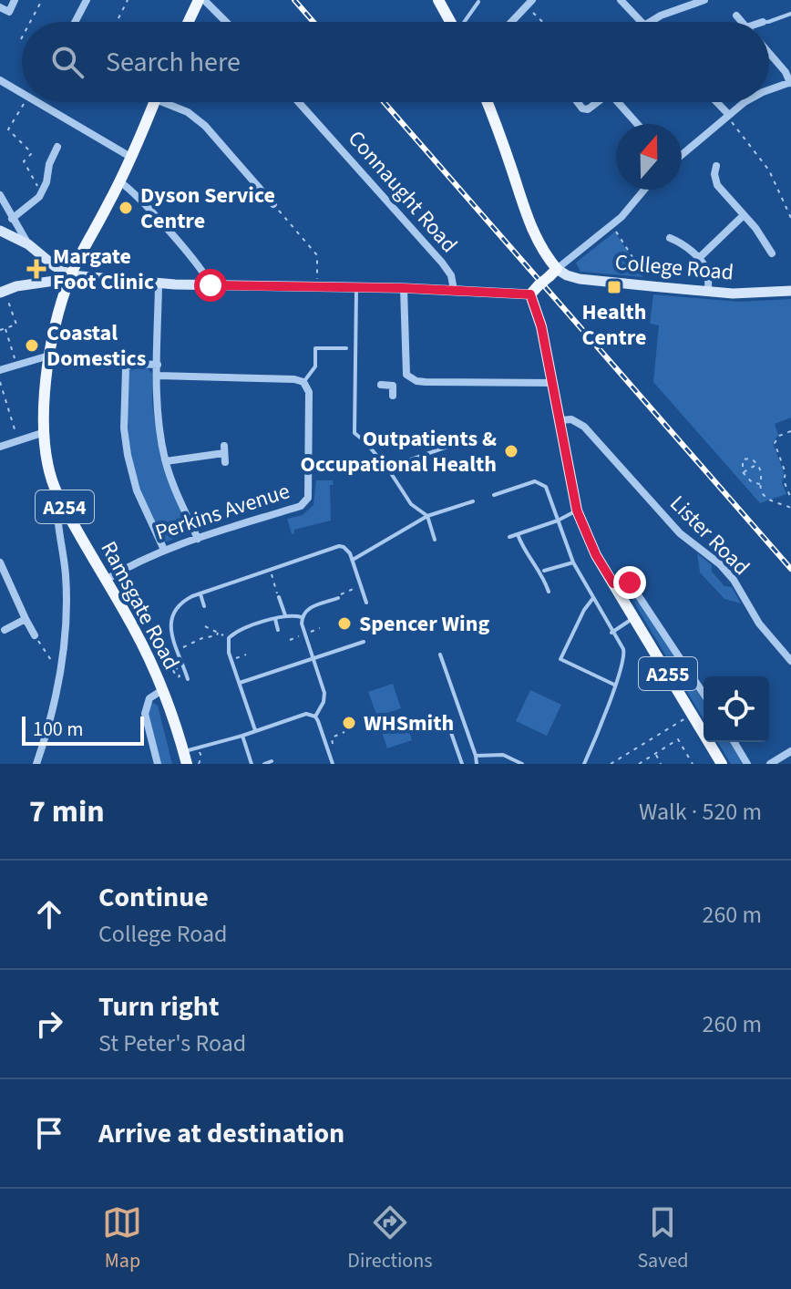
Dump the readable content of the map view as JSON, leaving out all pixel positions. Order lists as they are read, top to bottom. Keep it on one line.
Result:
{"streets":{"main road":["College Road","A254","Ramsgate Road","A255"],"street":["Connaught Road","Perkins Avenue","Lister Road"]},"crossings":[["Perkins Avenue","Ramsgate Road"],["Lister Road","A255"]],"places":{"other":["Dyson Service Centre","Coastal Domestics","Outpatients & Occupational Health","Spencer Wing","WHSmith"],"health":["Margate Foot Clinic"],"transit":["Health Centre"]},"scale_bar":"100 m","north":"top","page":{"search":"Search here","scale":"100 m","heading":["7 min","Walk · 520 m"],"list":[["Continue","College Road","260 m"],["Turn right","St Peter's Road","260 m"],"Arrive at destination"],"nav":["Map","Directions","Saved"]}}
